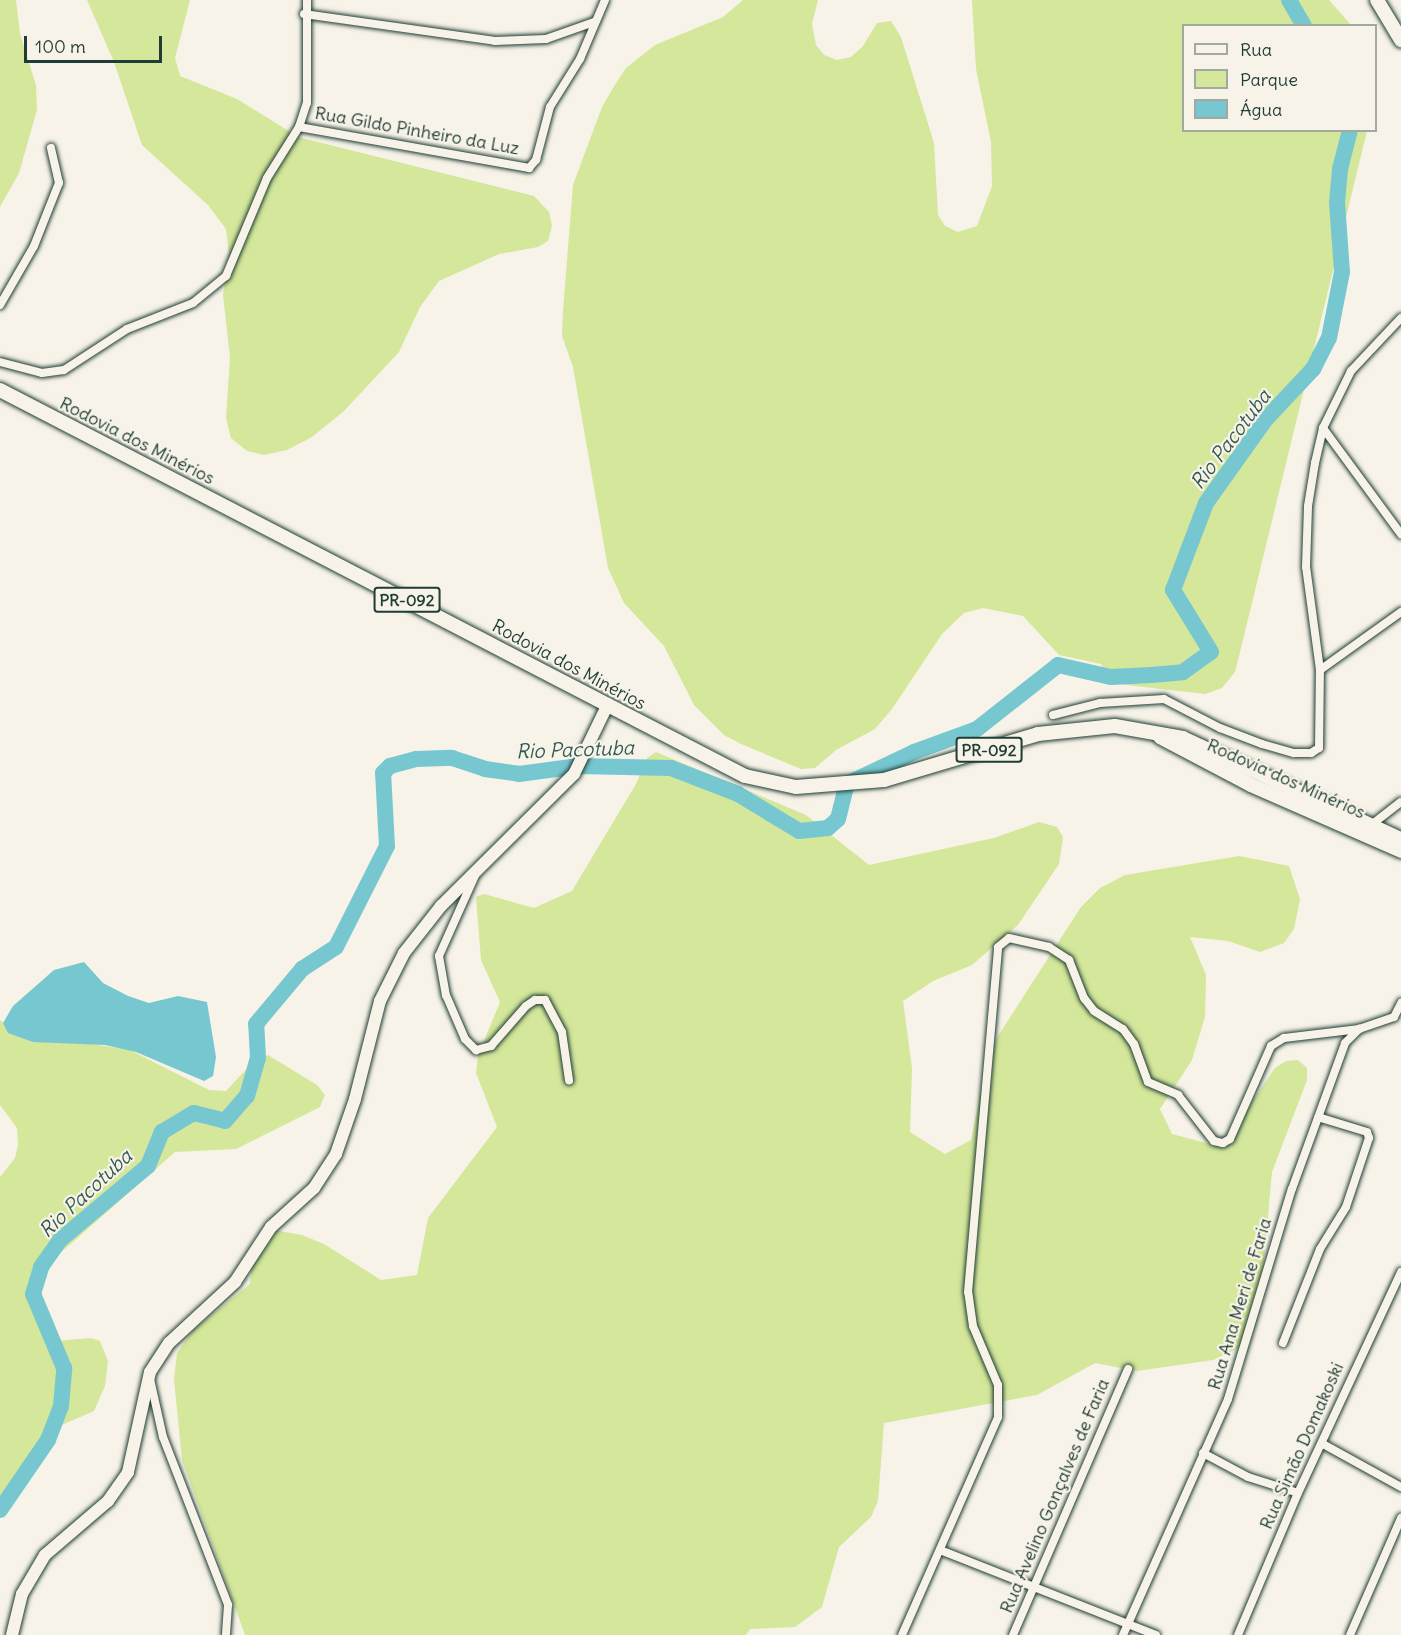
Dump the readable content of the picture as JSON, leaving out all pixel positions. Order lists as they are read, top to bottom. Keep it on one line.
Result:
{"streets":{"main road":["Rodovia dos Minérios","PR-092"],"street":["Rua Gildo Pinheiro da Luz","Rua Ana Meri de Faria","Rua Simão Domakoski","Rua Avelino Gonçalves de Faria"]},"water":["Rio Pacotuba"],"legend":["Rua","Parque","Água"],"scale_bar":"100 m"}
